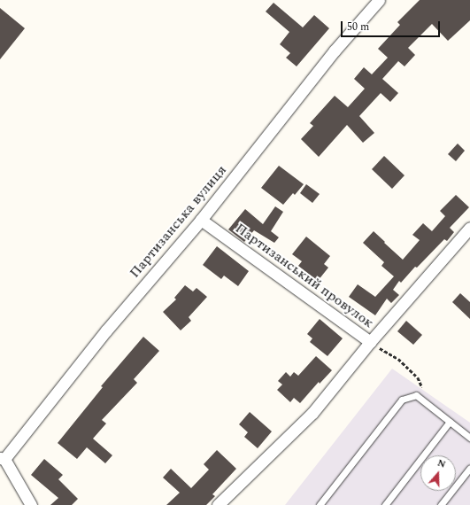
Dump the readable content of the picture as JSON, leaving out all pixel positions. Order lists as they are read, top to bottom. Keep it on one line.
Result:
{"streets":{"street":["Партизанська вулиця","Партизанський провулок"]},"crossings":[["Партизанська вулиця","Партизанський провулок"]],"scale_bar":"50 m","north":"top"}
